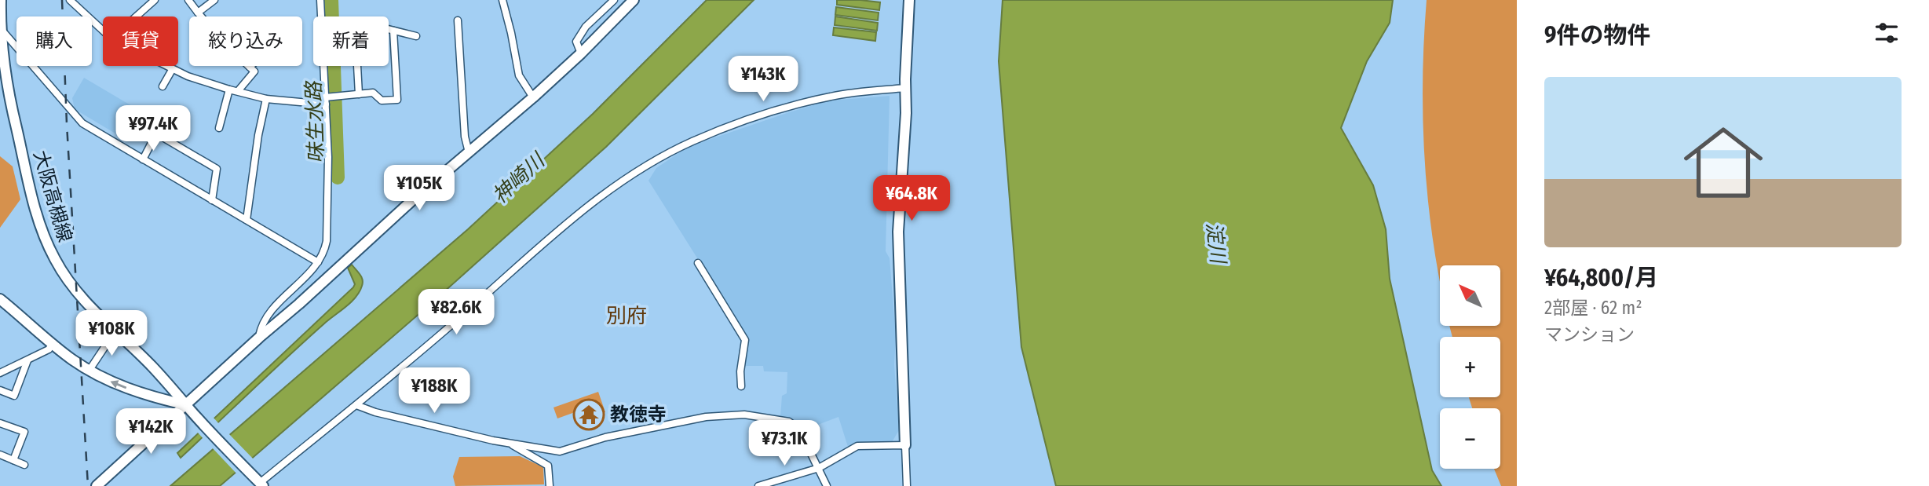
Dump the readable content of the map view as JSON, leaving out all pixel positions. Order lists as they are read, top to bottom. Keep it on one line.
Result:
{"streets":{"street":["大阪高槻線"]},"districts":["別府"],"water":["味生水路","神崎川","淀川"],"places":{"temple":["教徳寺"]},"north":"top left","page":{"heading":"9件の物件","chip":["購入","賃貸","絞り込み","新着"],"price":["¥143K","¥97.4K","¥105K","¥64.8K","¥82.6K","¥108K","¥188K","¥142K","¥73.1K"],"list":[{"name":"¥64,800/月","note":"2部屋 · 62 m² · マンション"}],"map_buttons":["+","−"]}}
